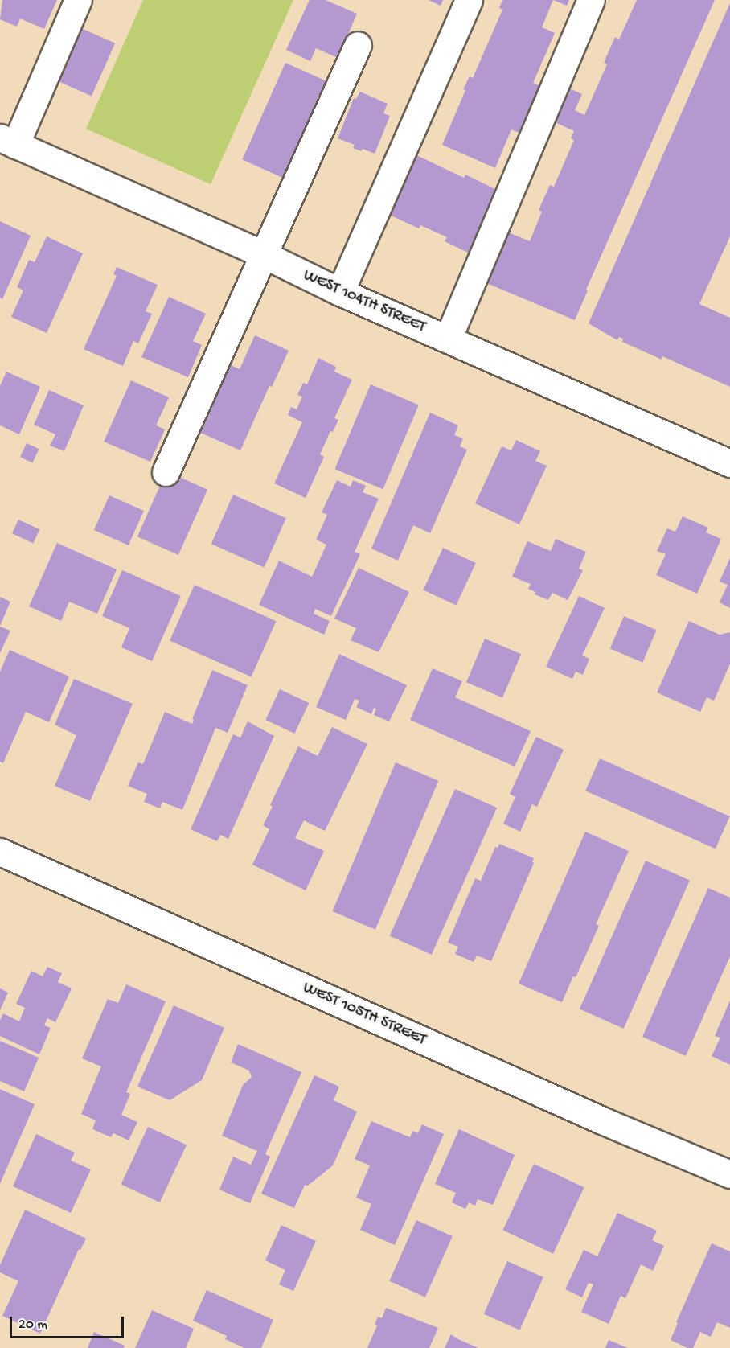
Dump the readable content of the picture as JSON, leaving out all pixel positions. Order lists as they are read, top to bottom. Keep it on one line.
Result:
{"streets":{"street":["WEST 104TH STREET","WEST 105TH STREET"]},"scale_bar":"20 m"}
